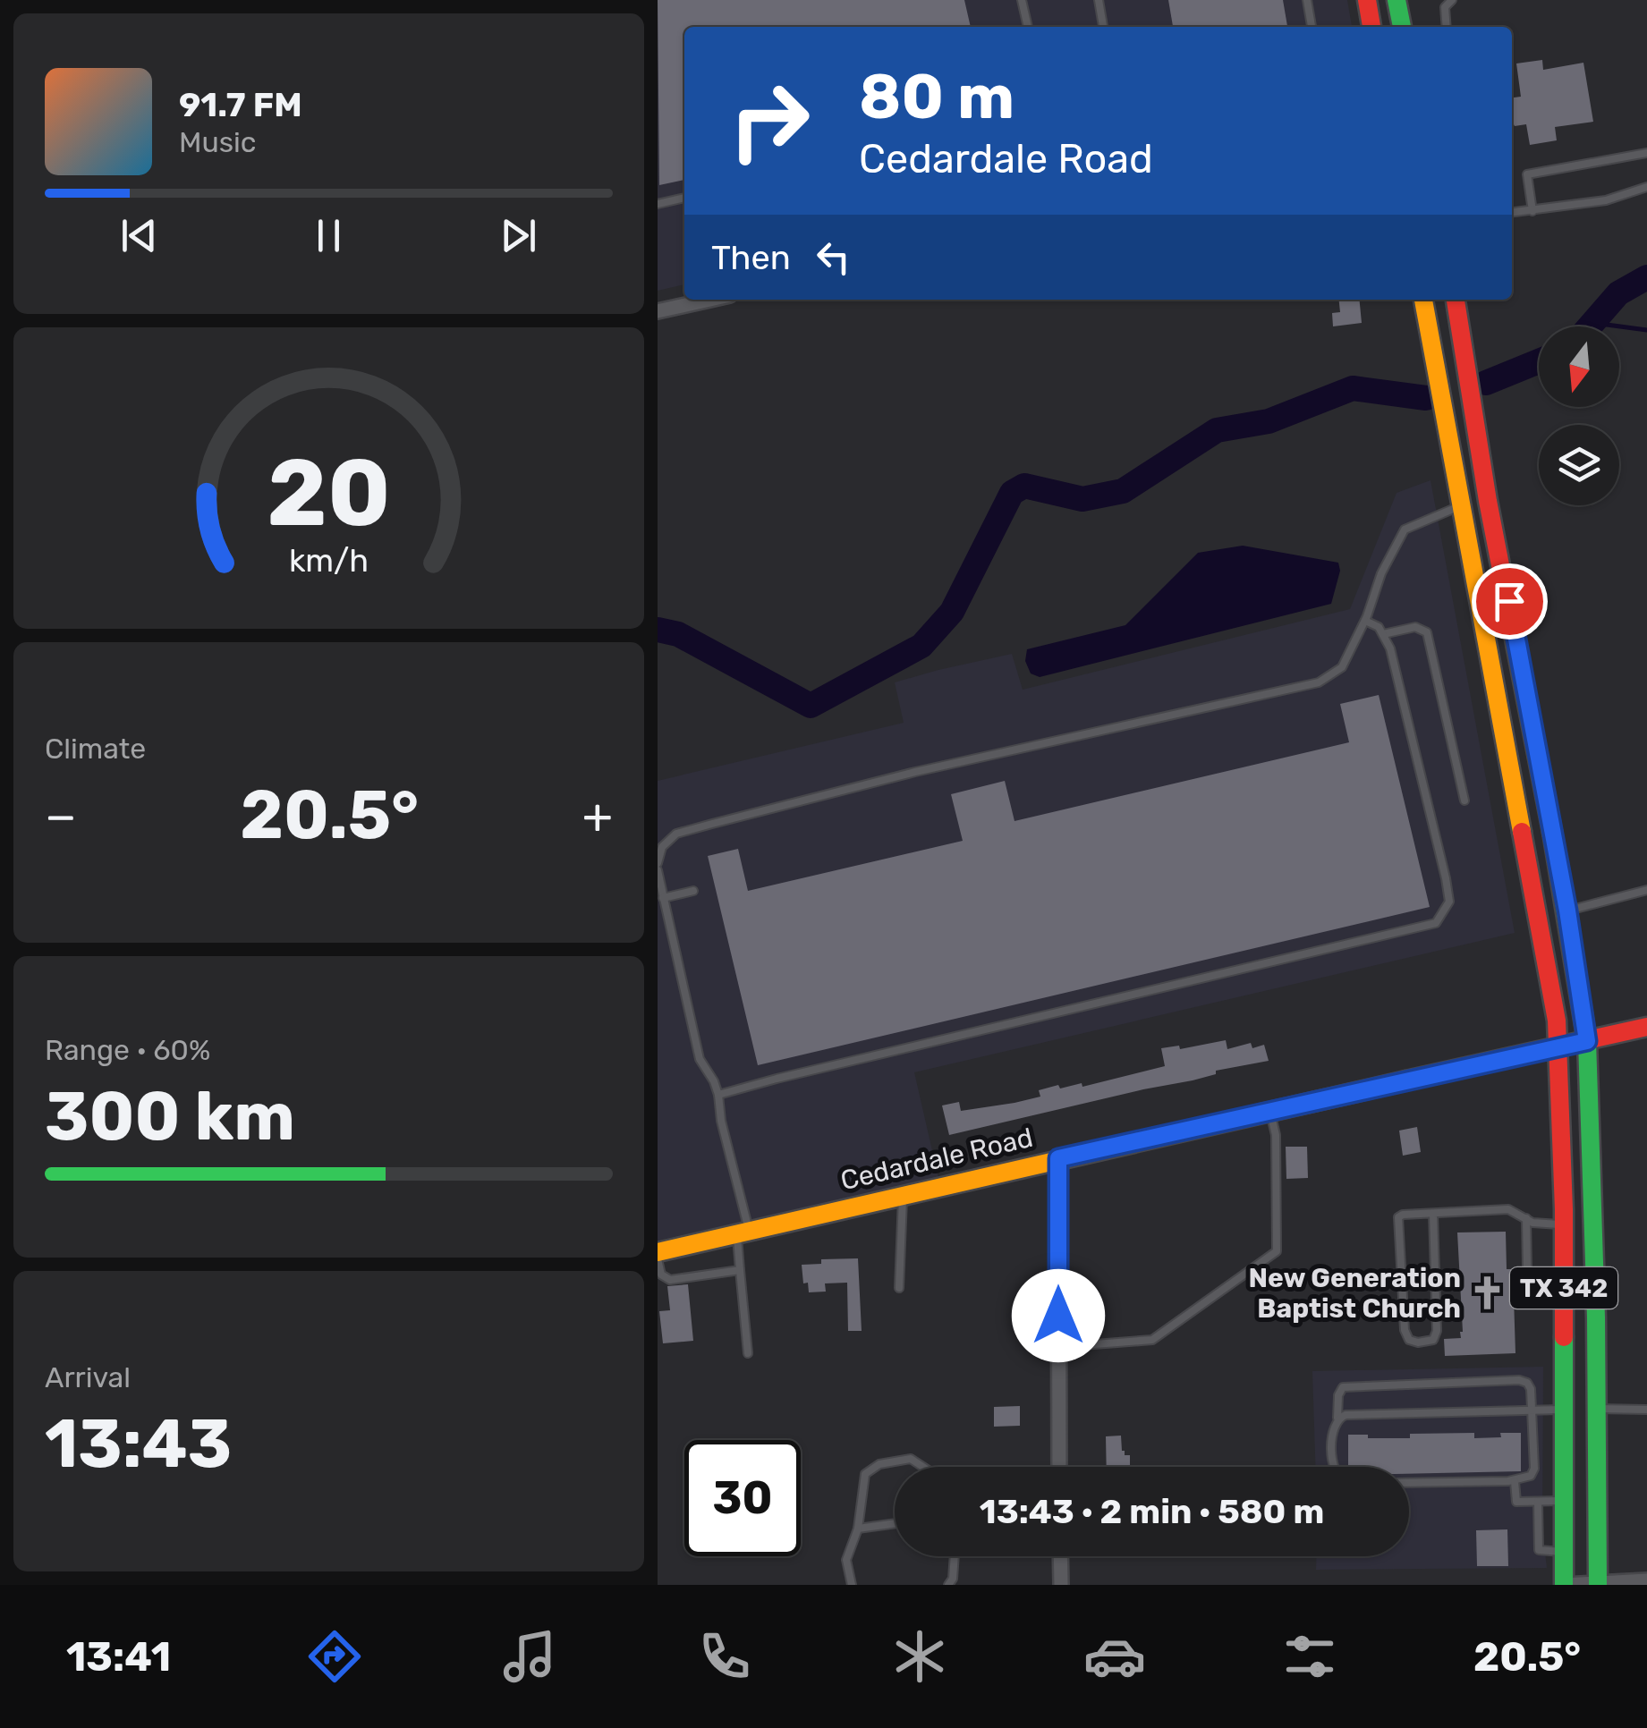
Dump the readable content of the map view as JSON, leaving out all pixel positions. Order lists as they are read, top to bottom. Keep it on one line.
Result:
{"streets":{"main road":["Cedardale Road","TX 342"]},"crossings":[["Cedardale Road","TX 342"]],"places":{"church":["New Generation Baptist Church"]},"north":"bottom","page":{"turn":["80 m","Cedardale Road"],"song":["91.7 FM","Music"],"then":"Then","tile":["Climate",["Range · 60%","300 km"],["Arrival","13:43"]],"heat":["−","20.5°","+"],"limit":"30","trip":"13:43 · 2 min · 580 m","tabs":["13:41","20.5°"],"gauge":["20","km/h"]}}
